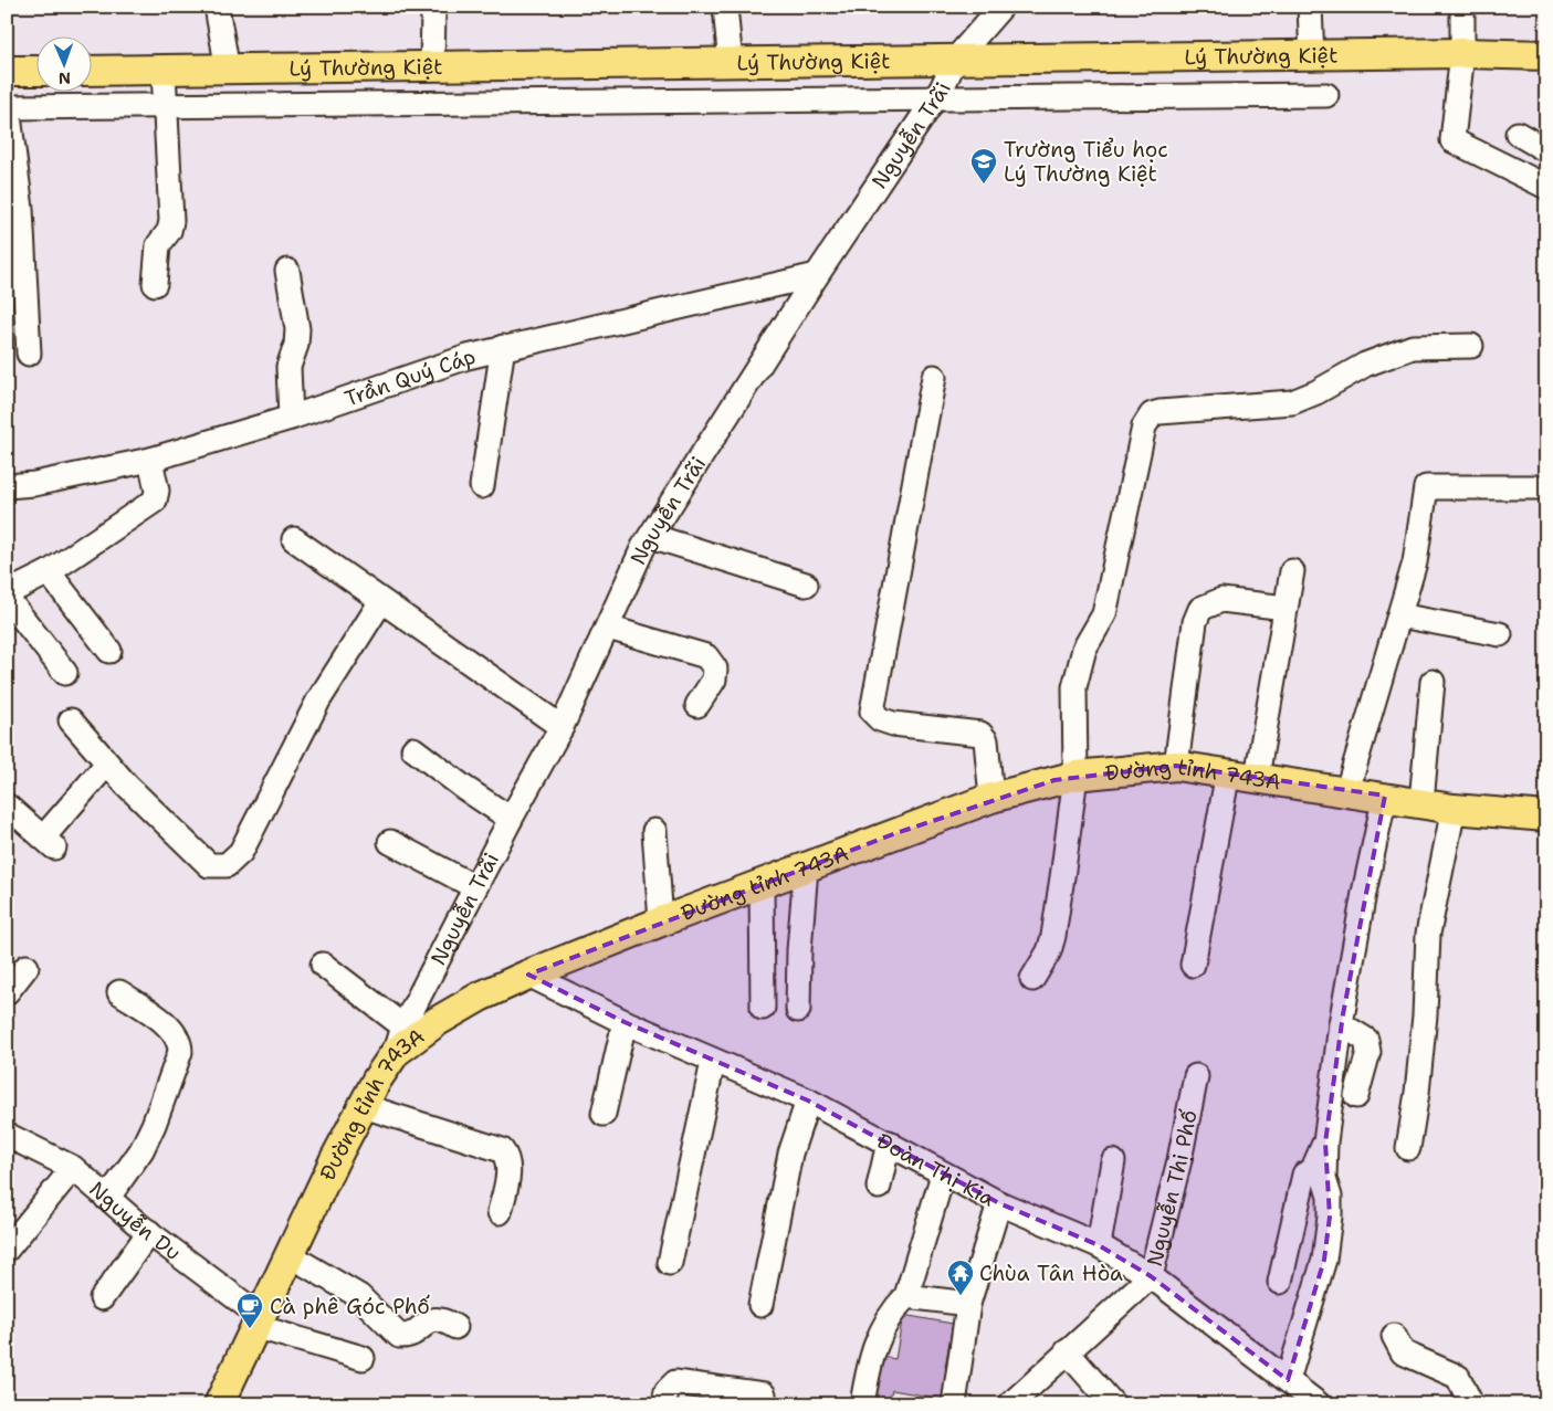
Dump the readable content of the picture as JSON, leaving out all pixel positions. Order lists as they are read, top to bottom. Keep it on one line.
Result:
{"streets":{"main road":["Lý Thường Kiệt","Đường tỉnh 743A"],"street":["Nguyễn Trãi","Trần Quý Cáp","Đoàn Thị Kia","Nguyễn Thị Phố","Nguyễn Du"]},"crossings":[["Lý Thường Kiệt","Nguyễn Trãi"],["Nguyễn Trãi","Trần Quý Cáp"],["Nguyễn Trãi","Đường tỉnh 743A"],["Đường tỉnh 743A","Đoàn Thị Kia"],["Đường tỉnh 743A","Nguyễn Du"],["Đoàn Thị Kia","Nguyễn Thị Phố"]],"places":{"school or university":["Trường Tiểu học Lý Thường Kiệt"],"temple":["Chùa Tân Hòa"],"cafe":["Cà phê Góc Phố"]},"north":"bottom"}
